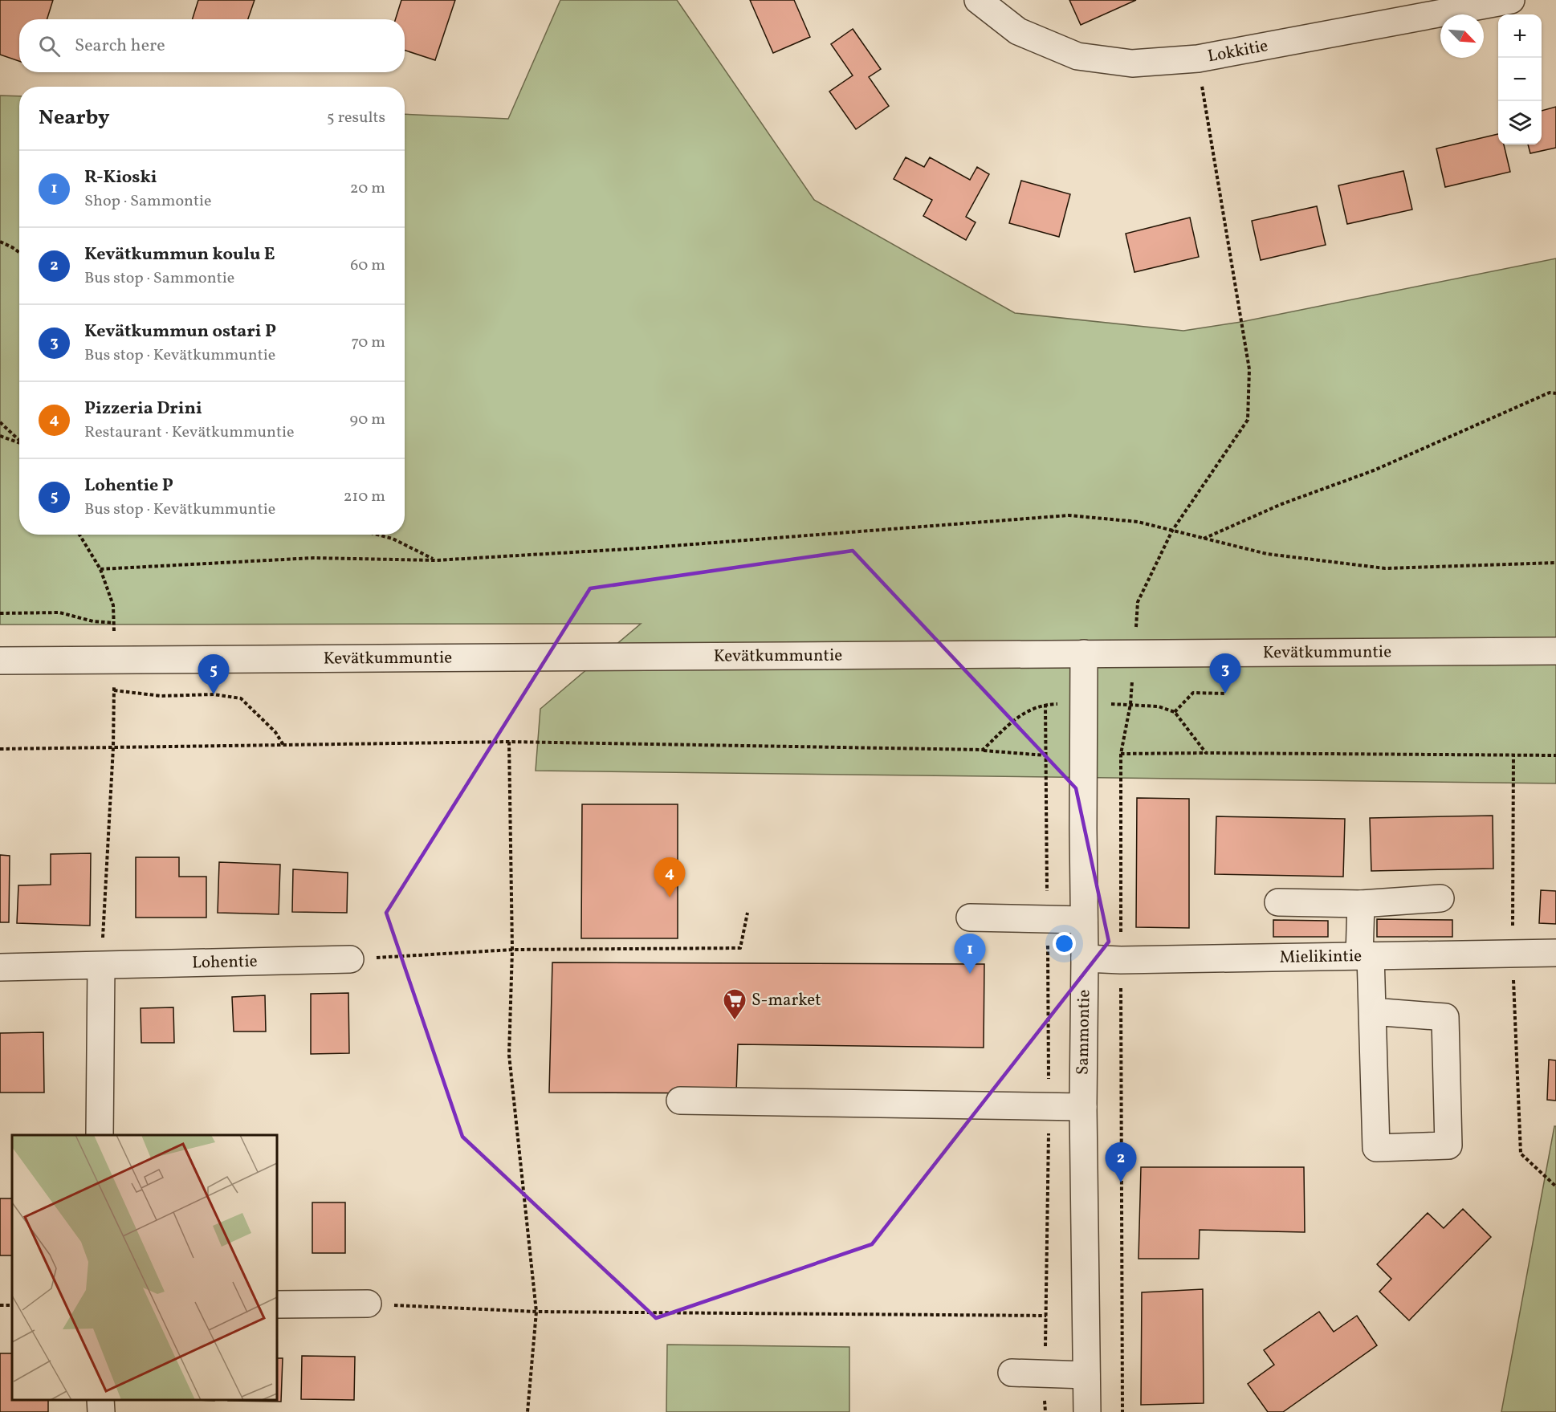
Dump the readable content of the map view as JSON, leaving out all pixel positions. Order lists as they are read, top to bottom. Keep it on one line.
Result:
{"streets":{"street":["Lokkitie","Kevätkummuntie","Mielikintie","Lohentie","Sammontie"]},"crossings":[["Kevätkummuntie","Sammontie"],["Mielikintie","Sammontie"]],"places":{"supermarket":["S-market"]},"north":"bottom right","page":{"map_buttons":["+","−"],"search":"Search here","heading":["Nearby","5 results"],"list":[{"mark":"1","name":"R-Kioski","note":"Shop · Sammontie","value":"20 m"},{"mark":"2","name":"Kevätkummun koulu E","note":"Bus stop · Sammontie","value":"60 m"},{"mark":"3","name":"Kevätkummun ostari P","note":"Bus stop · Kevätkummuntie","value":"70 m"},{"mark":"4","name":"Pizzeria Drini","note":"Restaurant · Kevätkummuntie","value":"90 m"},{"mark":"5","name":"Lohentie P","note":"Bus stop · Kevätkummuntie","value":"210 m"}],"pins":["3","5","4","1","2"]}}
